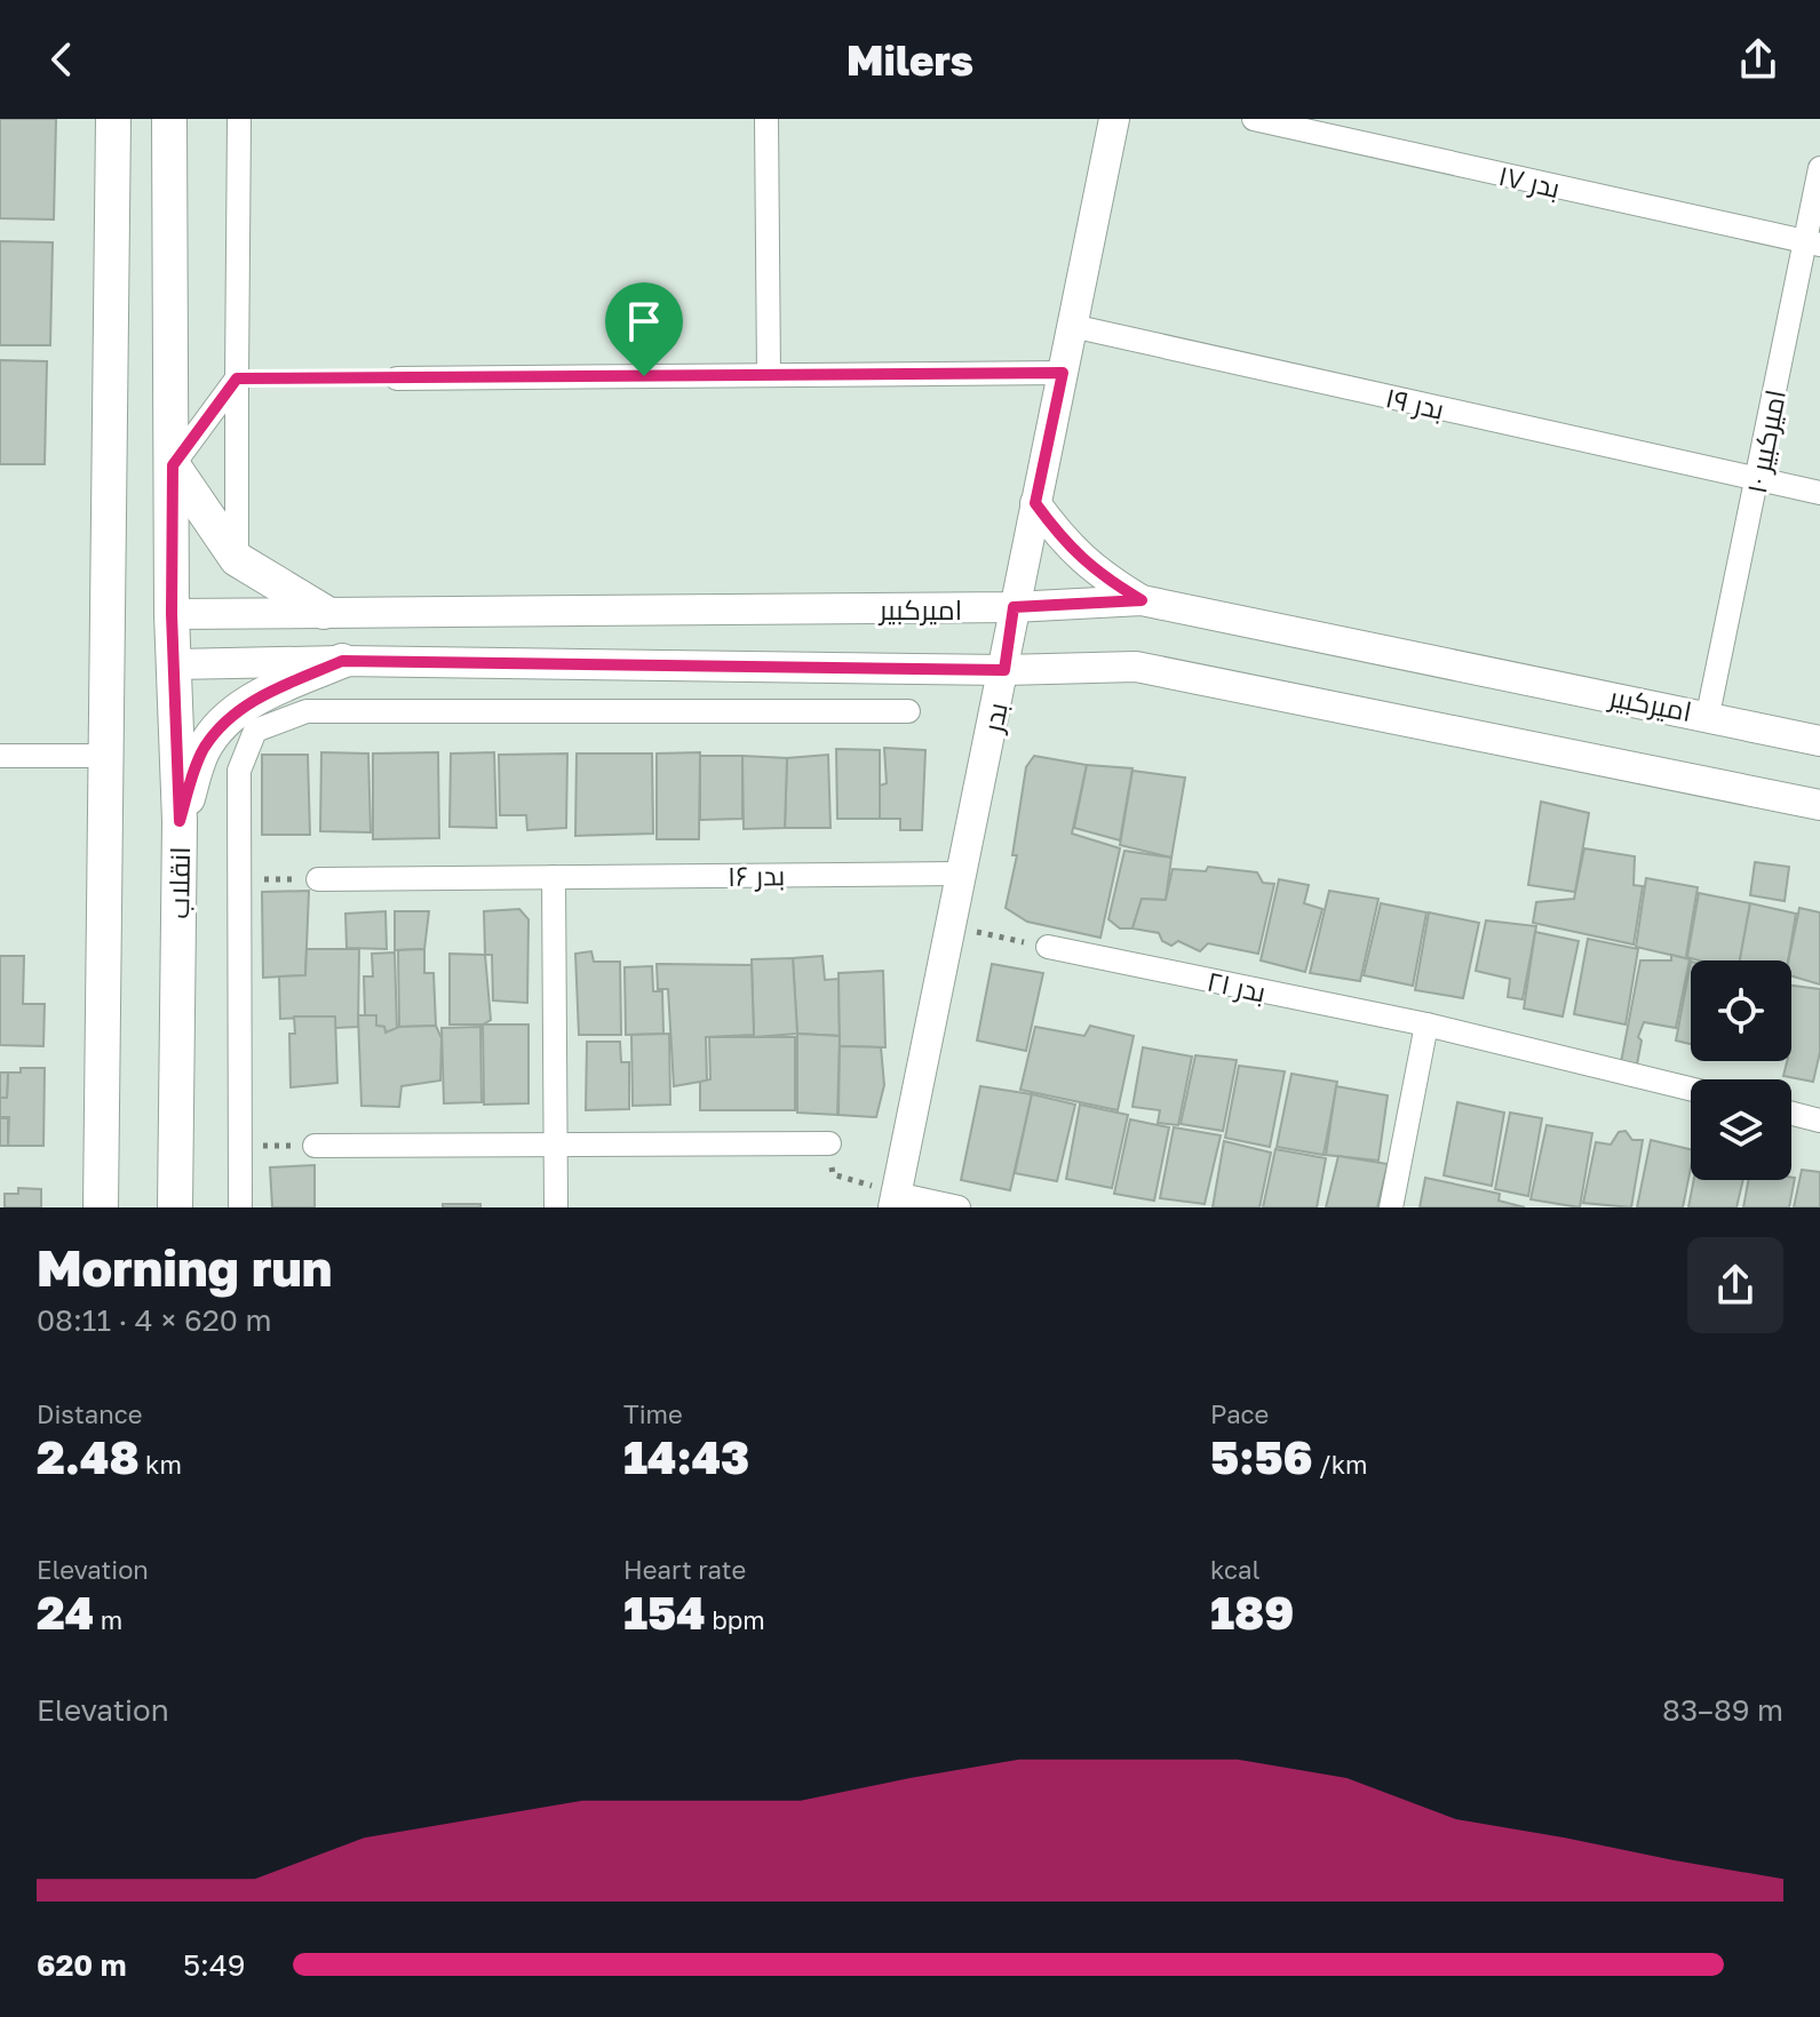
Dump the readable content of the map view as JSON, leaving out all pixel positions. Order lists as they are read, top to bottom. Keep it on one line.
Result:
{"streets":{"main road":["انقلاب"],"street":["بدر ۱۷","بدر ۱۹","امیرکبیر ۱۰","امیرکبیر","بدر","بدر ۱۶","بدر ۲۱"]},"crossings":[["بدر ۱۷","امیرکبیر ۱۰"],["بدر ۱۹","امیرکبیر ۱۰"],["بدر ۱۹","بدر"],["امیرکبیر ۱۰","امیرکبیر"],["امیرکبیر","بدر"],["امیرکبیر","انقلاب"],["بدر","بدر ۱۶"]],"page":{"header":"Milers","heading":["Morning run","08:11 · 4 × 620 m"],"stats":[["Distance","2.48 km"],["Time","14:43"],["Pace","5:56 /km"],["Elevation","24 m"],["Heart rate","154 bpm"],["kcal","189"]],"chart":["Elevation","83–89 m"],"list":[{"name":"620 m","note":"5:49"}]}}
